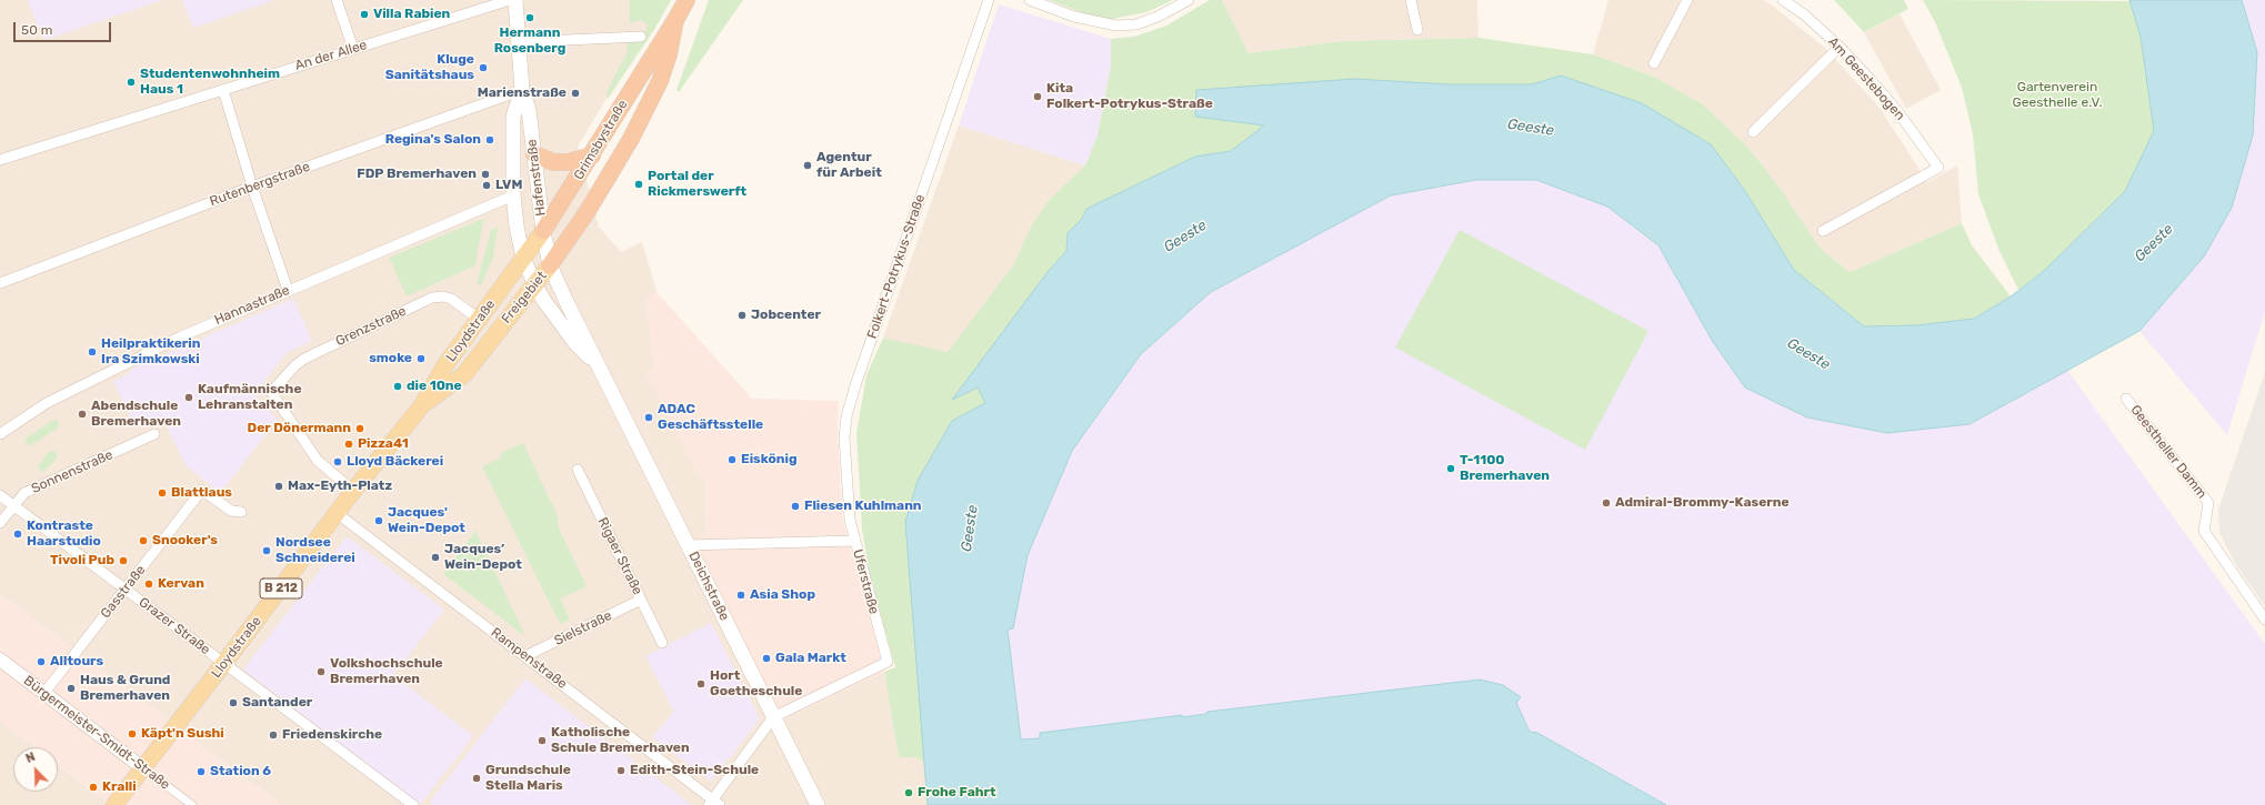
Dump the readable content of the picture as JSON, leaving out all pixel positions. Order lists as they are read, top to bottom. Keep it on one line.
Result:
{"streets":{"highway":["Grimsbystraße"],"main road":["Hafenstraße","Freigebiet","Lloydstraße","Deichstraße","B 212"],"street":["An der Allee","Am Geestebogen","Rutenbergstraße","Folkert-Potrykus-Straße","Hannastraße","Grenzstraße","Geestheller Damm","Sonnenstraße","Rigaer Straße","Uferstraße","Gasstraße","Grazer Straße","Sielstraße","Rampenstraße","Bürgermeister-Smidt-Straße"]},"crossings":[["Grimsbystraße","Hafenstraße"],["Grimsbystraße","Freigebiet"],["Grimsbystraße","Lloydstraße"],["Grimsbystraße","Deichstraße"],["Hafenstraße","Rutenbergstraße"],["Hafenstraße","Freigebiet"],["Hafenstraße","Hannastraße"],["Hafenstraße","Lloydstraße"],["Hafenstraße","Deichstraße"],["Folkert-Potrykus-Straße","Uferstraße"],["Freigebiet","Lloydstraße"],["Freigebiet","Deichstraße"],["Grenzstraße","Lloydstraße"],["Lloydstraße","Deichstraße"],["Lloydstraße","Grazer Straße"],["Lloydstraße","Rampenstraße"],["Lloydstraße","Bürgermeister-Smidt-Straße"],["Sonnenstraße","Grazer Straße"],["Rigaer Straße","Sielstraße"],["Uferstraße","Deichstraße"],["Gasstraße","Grazer Straße"],["Gasstraße","Bürgermeister-Smidt-Straße"],["Sielstraße","Rampenstraße"]],"water":["Geeste"],"parks":["Gartenverein Geesthelle e.V."],"places":["Villa Rabien","Hermann Rosenberg","Kluge Sanitätshaus","Studentenwohnheim Haus 1","Marienstraße","Kita Folkert-Potrykus-Straße","Regina's Salon","Agentur für Arbeit","FDP Bremerhaven","Portal der Rickmerswerft","LVM","Jobcenter","Heilpraktikerin Ira Szimkowski","smoke","die 10ne","Kaufmännische Lehranstalten","Abendschule Bremerhaven","ADAC Geschäftsstelle","Der Dönermann","Pizza41","Eiskönig","Lloyd Bäckerei","T-1100 Bremerhaven","Max-Eyth-Platz","Blattlaus","Admiral-Brommy-Kaserne","Fliesen Kuhlmann","Jacques' Wein-Depot","Kontraste Haarstudio","Snooker's","Nordsee Schneiderei","Jacques’ Wein-Depot","Tivoli Pub","Kervan","Asia Shop","Gala Markt","Alltours","Volkshochschule Bremerhaven","Hort Goetheschule","Haus & Grund Bremerhaven","Santander","Käpt'n Sushi","Friedenskirche","Katholische Schule Bremerhaven","Edith-Stein-Schule","Station 6","Grundschule Stella Maris","Kralli","Frohe Fahrt"],"scale_bar":"50 m","north":"top left"}
